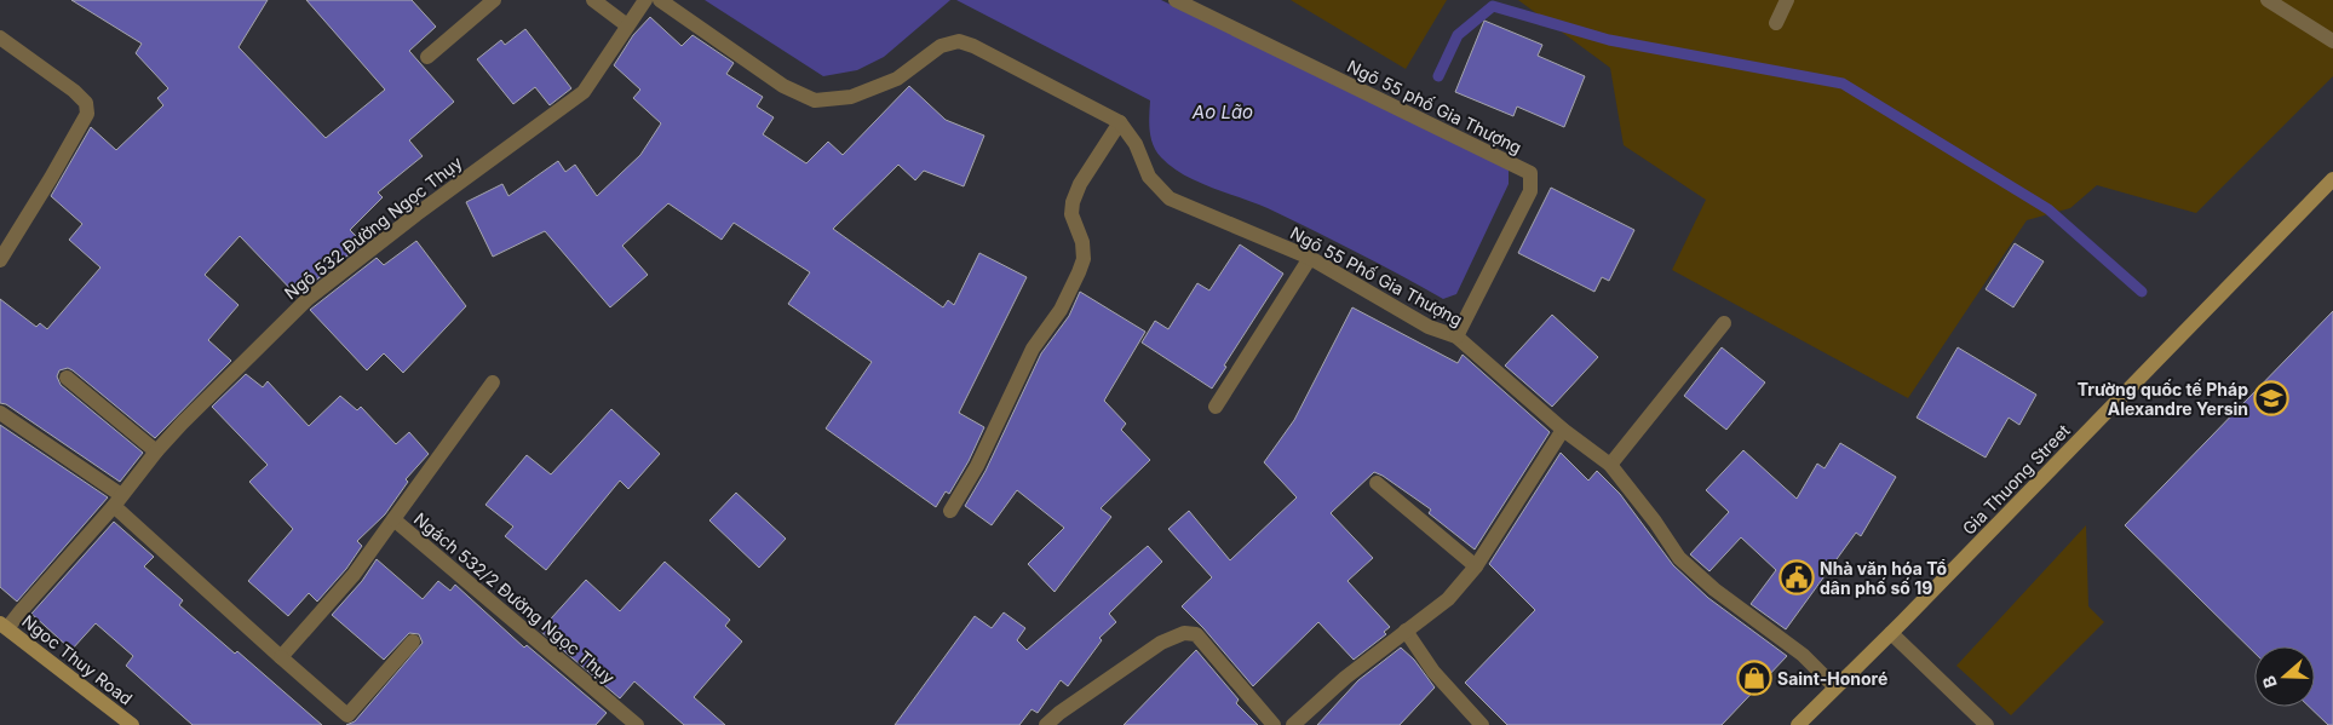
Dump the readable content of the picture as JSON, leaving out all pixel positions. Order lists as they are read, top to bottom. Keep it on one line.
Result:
{"streets":{"street":["Ngõ 55 phố Gia Thượng","Ngõ 532 Đường Ngọc Thụy","Ngõ 55 Phố Gia Thượng","Gia Thuong Street","Ngách 532/2 Đường Ngọc Thụy","Ngoc Thuy Road"]},"crossings":[["Ngõ 55 phố Gia Thượng","Ngõ 55 Phố Gia Thượng"],["Ngõ 532 Đường Ngọc Thụy","Ngoc Thuy Road"],["Ngõ 55 Phố Gia Thượng","Gia Thuong Street"]],"water":["Ao Lão"],"places":{"school or university":["Trường quốc tế Pháp Alexandre Yersin"],"public building":["Nhà văn hóa Tổ dân phố số 19"],"shop":["Saint-Honoré"]},"north":"left"}
